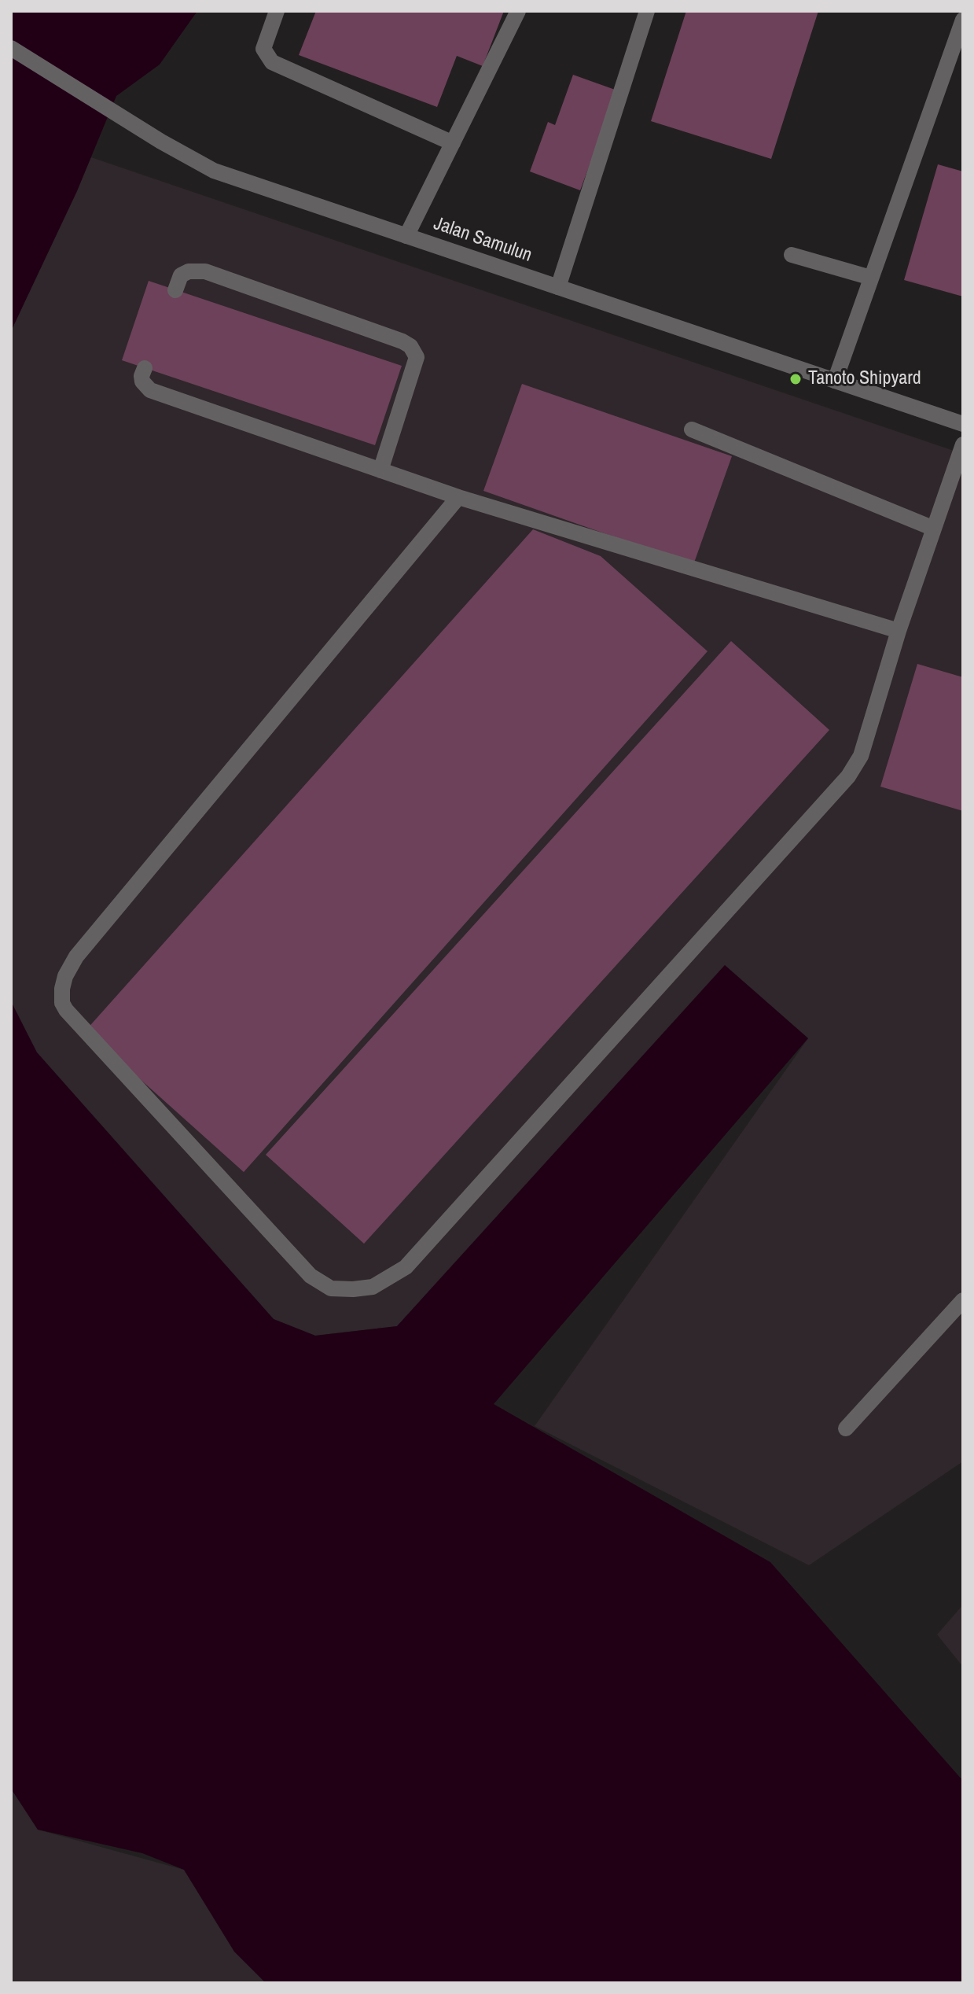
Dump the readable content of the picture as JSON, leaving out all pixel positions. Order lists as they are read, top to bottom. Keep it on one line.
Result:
{"streets":{"street":["Jalan Samulun"]},"places":["Tanoto Shipyard"]}
